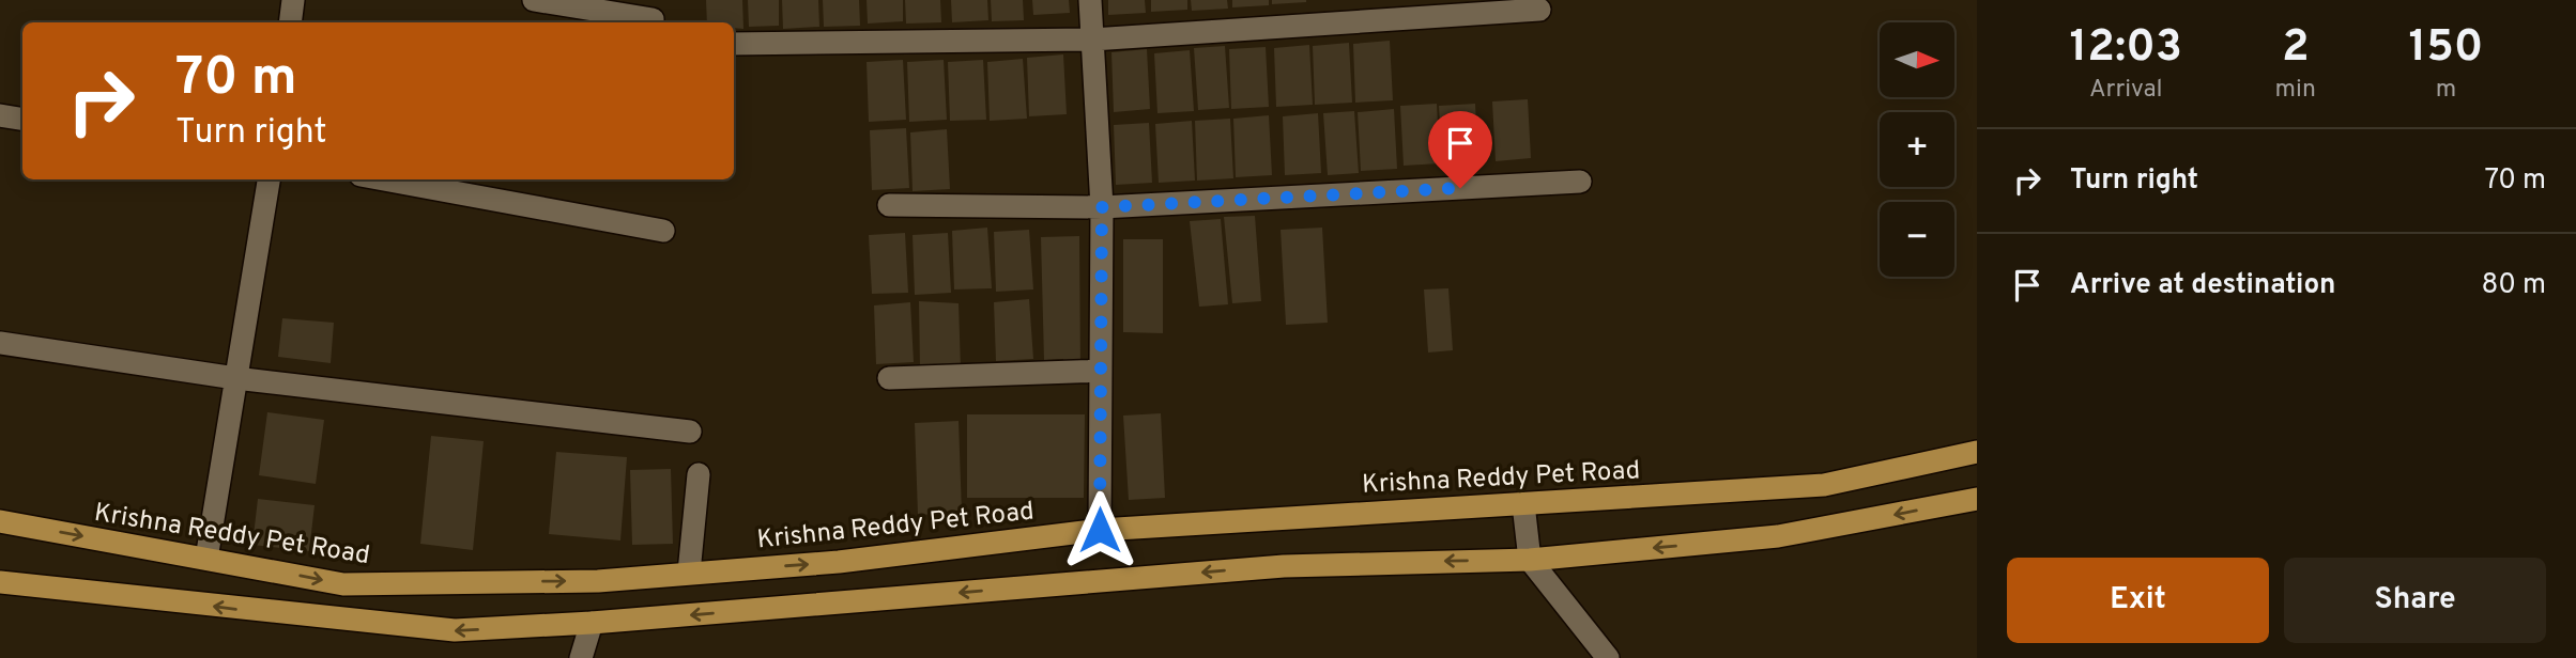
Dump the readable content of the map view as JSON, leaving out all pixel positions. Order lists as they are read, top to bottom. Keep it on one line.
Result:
{"streets":{"main road":["Krishna Reddy Pet Road"]},"north":"right","page":{"eta":["12:03","Arrival","2","min","150","m"],"map_buttons":["+","−"],"turn":["70 m","Turn right"],"list":[{"name":"Turn right","value":"70 m"},{"name":"Arrive at destination","value":"80 m"}],"buttons":["Exit","Share"]}}
